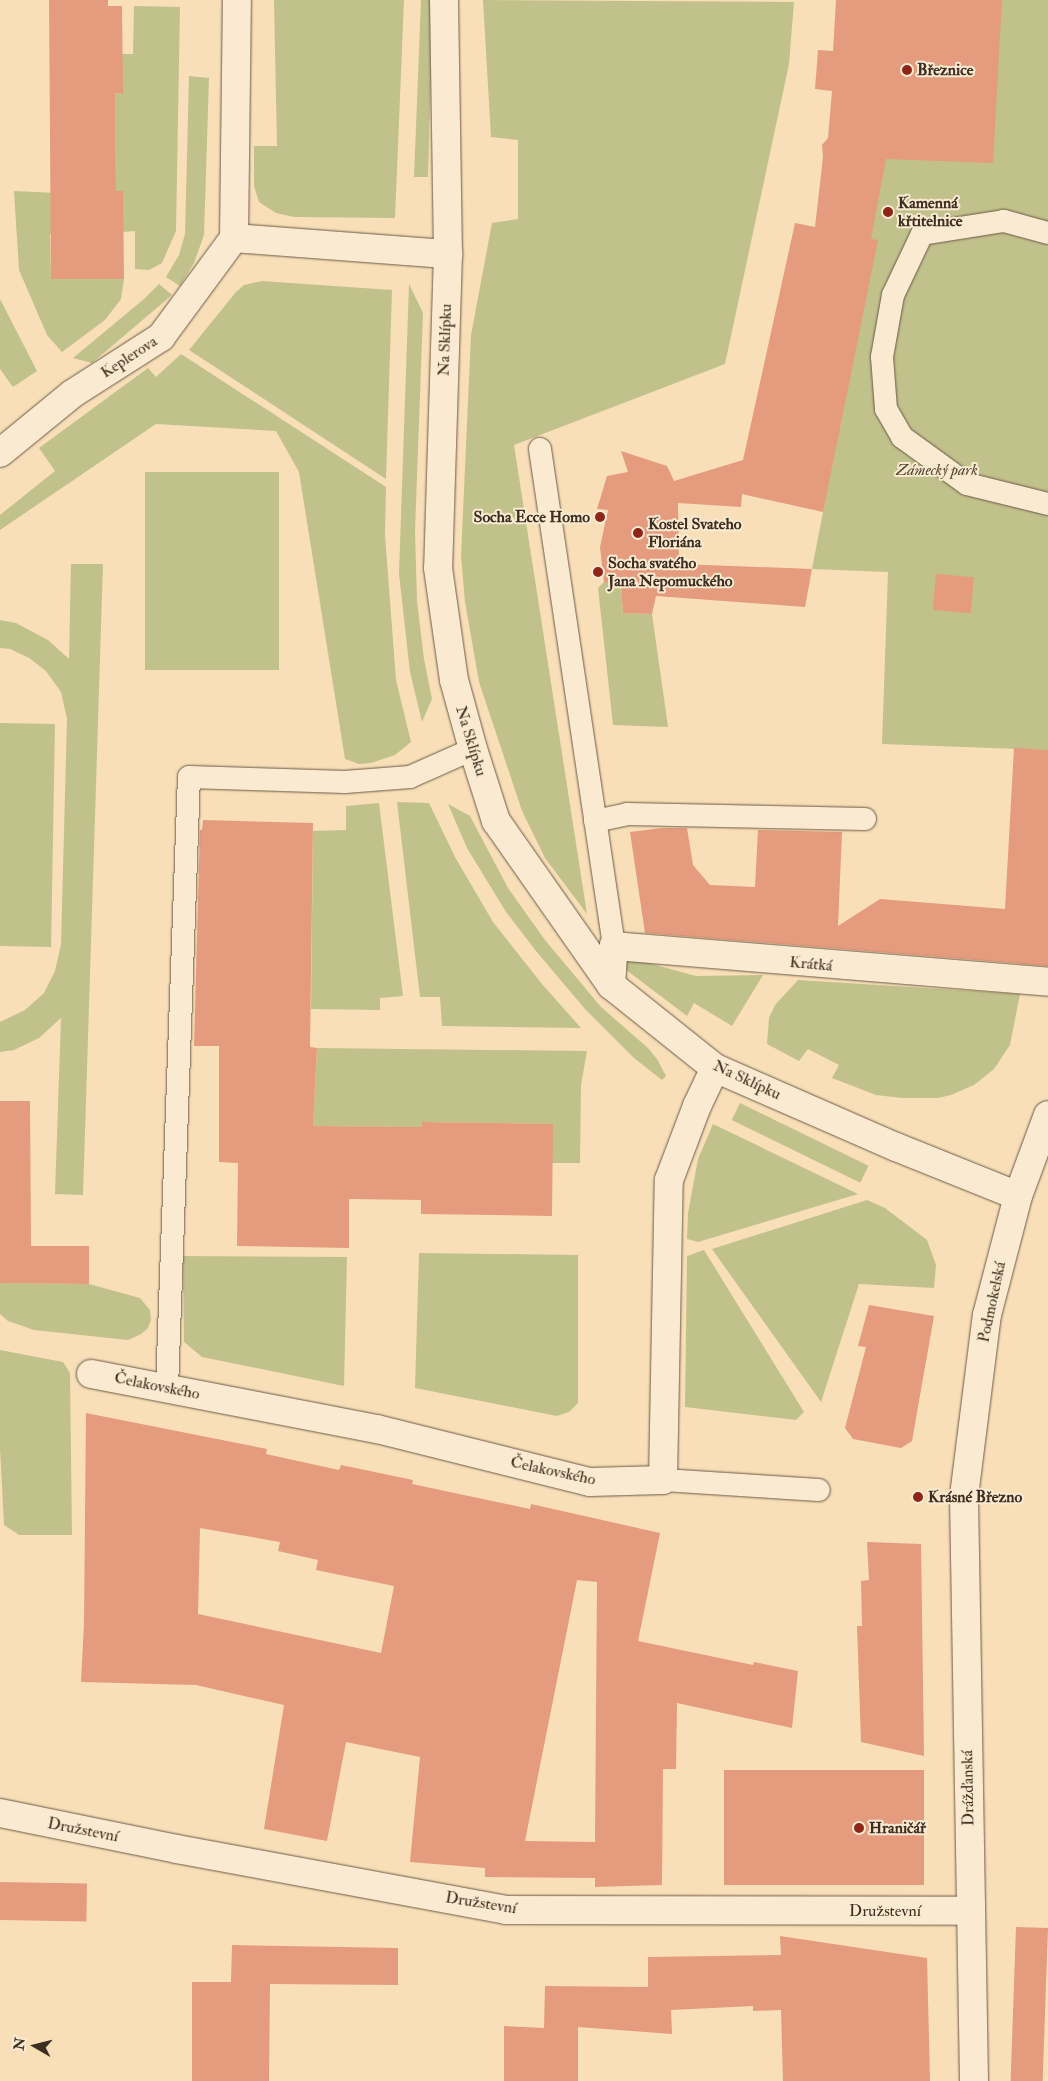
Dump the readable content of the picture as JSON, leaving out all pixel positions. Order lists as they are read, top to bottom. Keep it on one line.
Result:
{"streets":{"street":["Na Sklípku","Keplerova","Krátká","Podmokelská","Čelakovského","Drážďanská","Družstevní"]},"crossings":[["Na Sklípku","Podmokelská"],["Podmokelská","Drážďanská"],["Drážďanská","Družstevní"]],"parks":["Zámecký park"],"places":["Březnice","Kamenná křtitelnice","Socha Ecce Homo","Kostel Svateho Floriána","Socha svatého Jana Nepomuckého","Krásné Březno","Hraničář"],"north":"left"}
